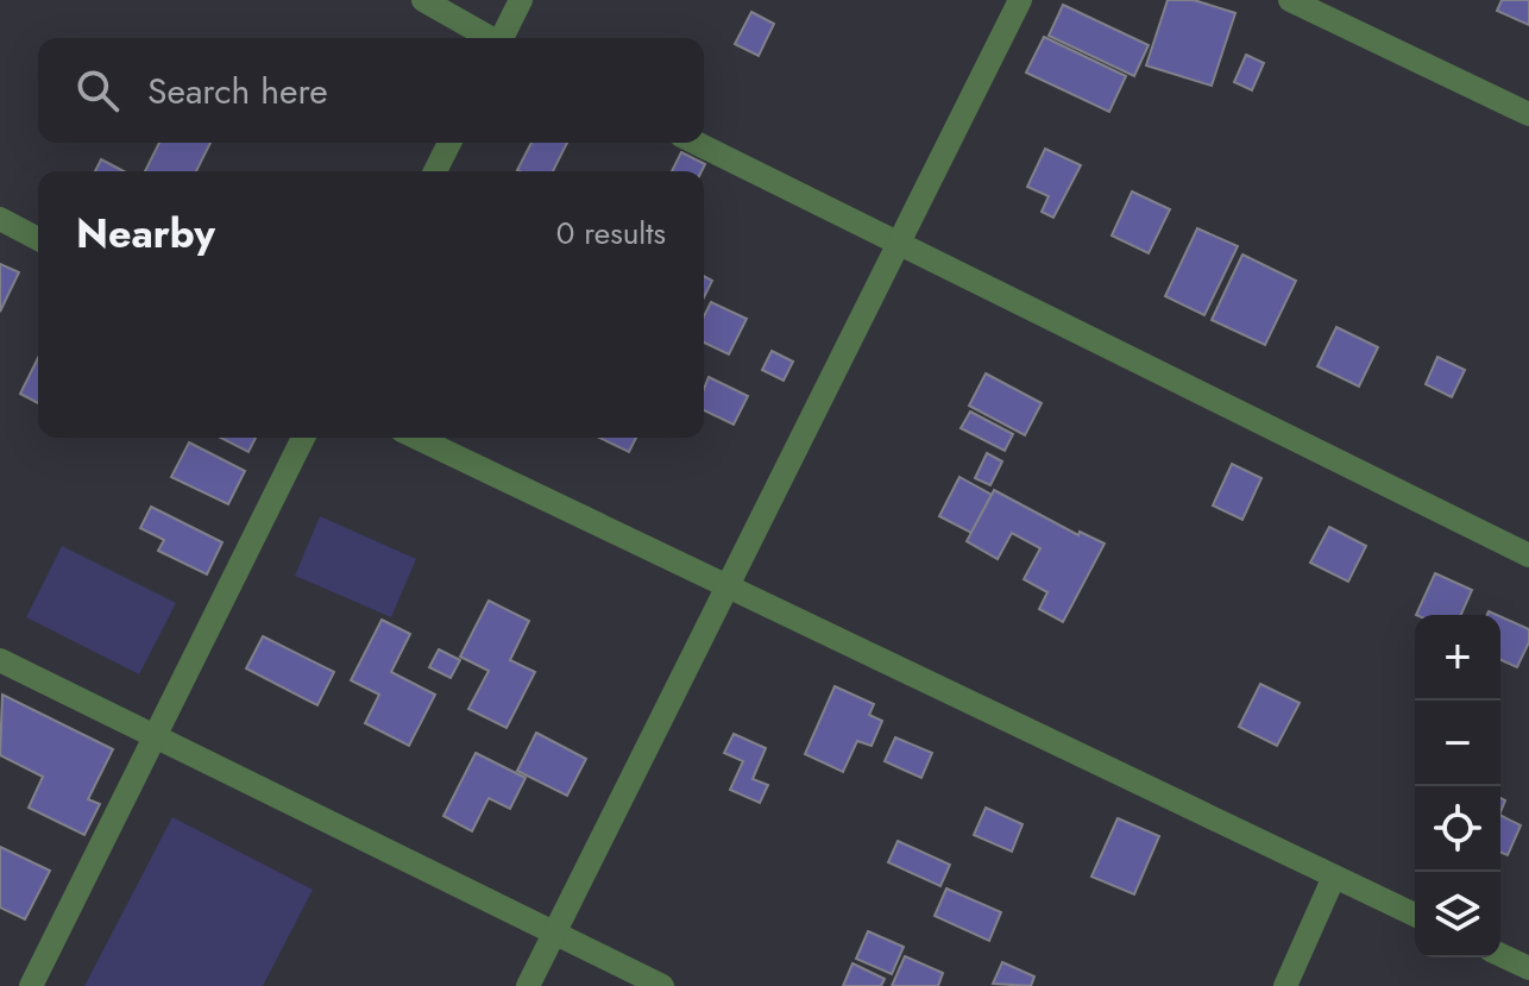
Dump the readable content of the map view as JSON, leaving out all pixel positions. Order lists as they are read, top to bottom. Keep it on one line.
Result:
{"page":{"search":"Search here","heading":["Nearby","0 results"],"map_buttons":["+","−"]}}
